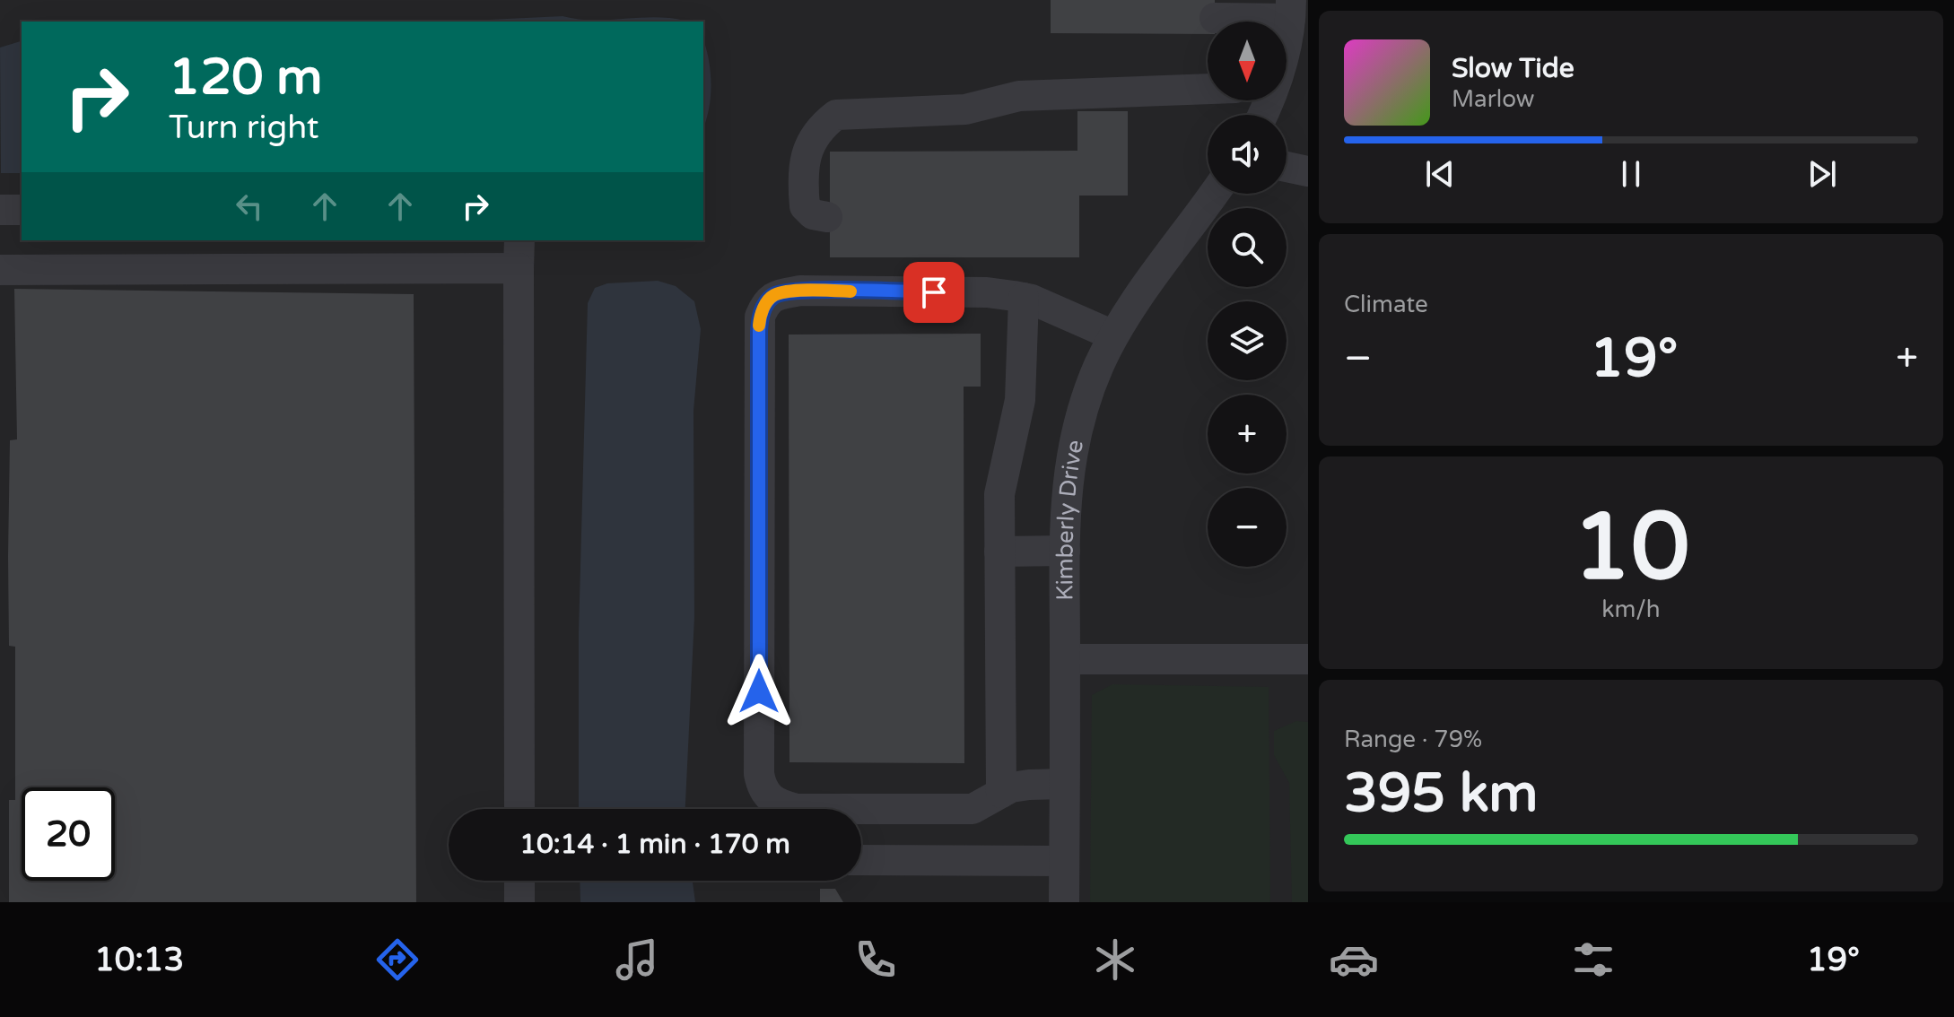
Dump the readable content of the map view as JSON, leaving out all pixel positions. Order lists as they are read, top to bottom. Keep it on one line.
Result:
{"streets":{"street":["Kimberly Drive"]},"north":"bottom","page":{"map_buttons":["+","−"],"turn":["120 m","Turn right"],"song":["Slow Tide","Marlow"],"tile":["Climate",["10","km/h"],["Range · 79%","395 km"]],"heat":["−","19°","+"],"limit":"20","trip":"10:14 · 1 min · 170 m","tabs":["10:13","19°"]}}
